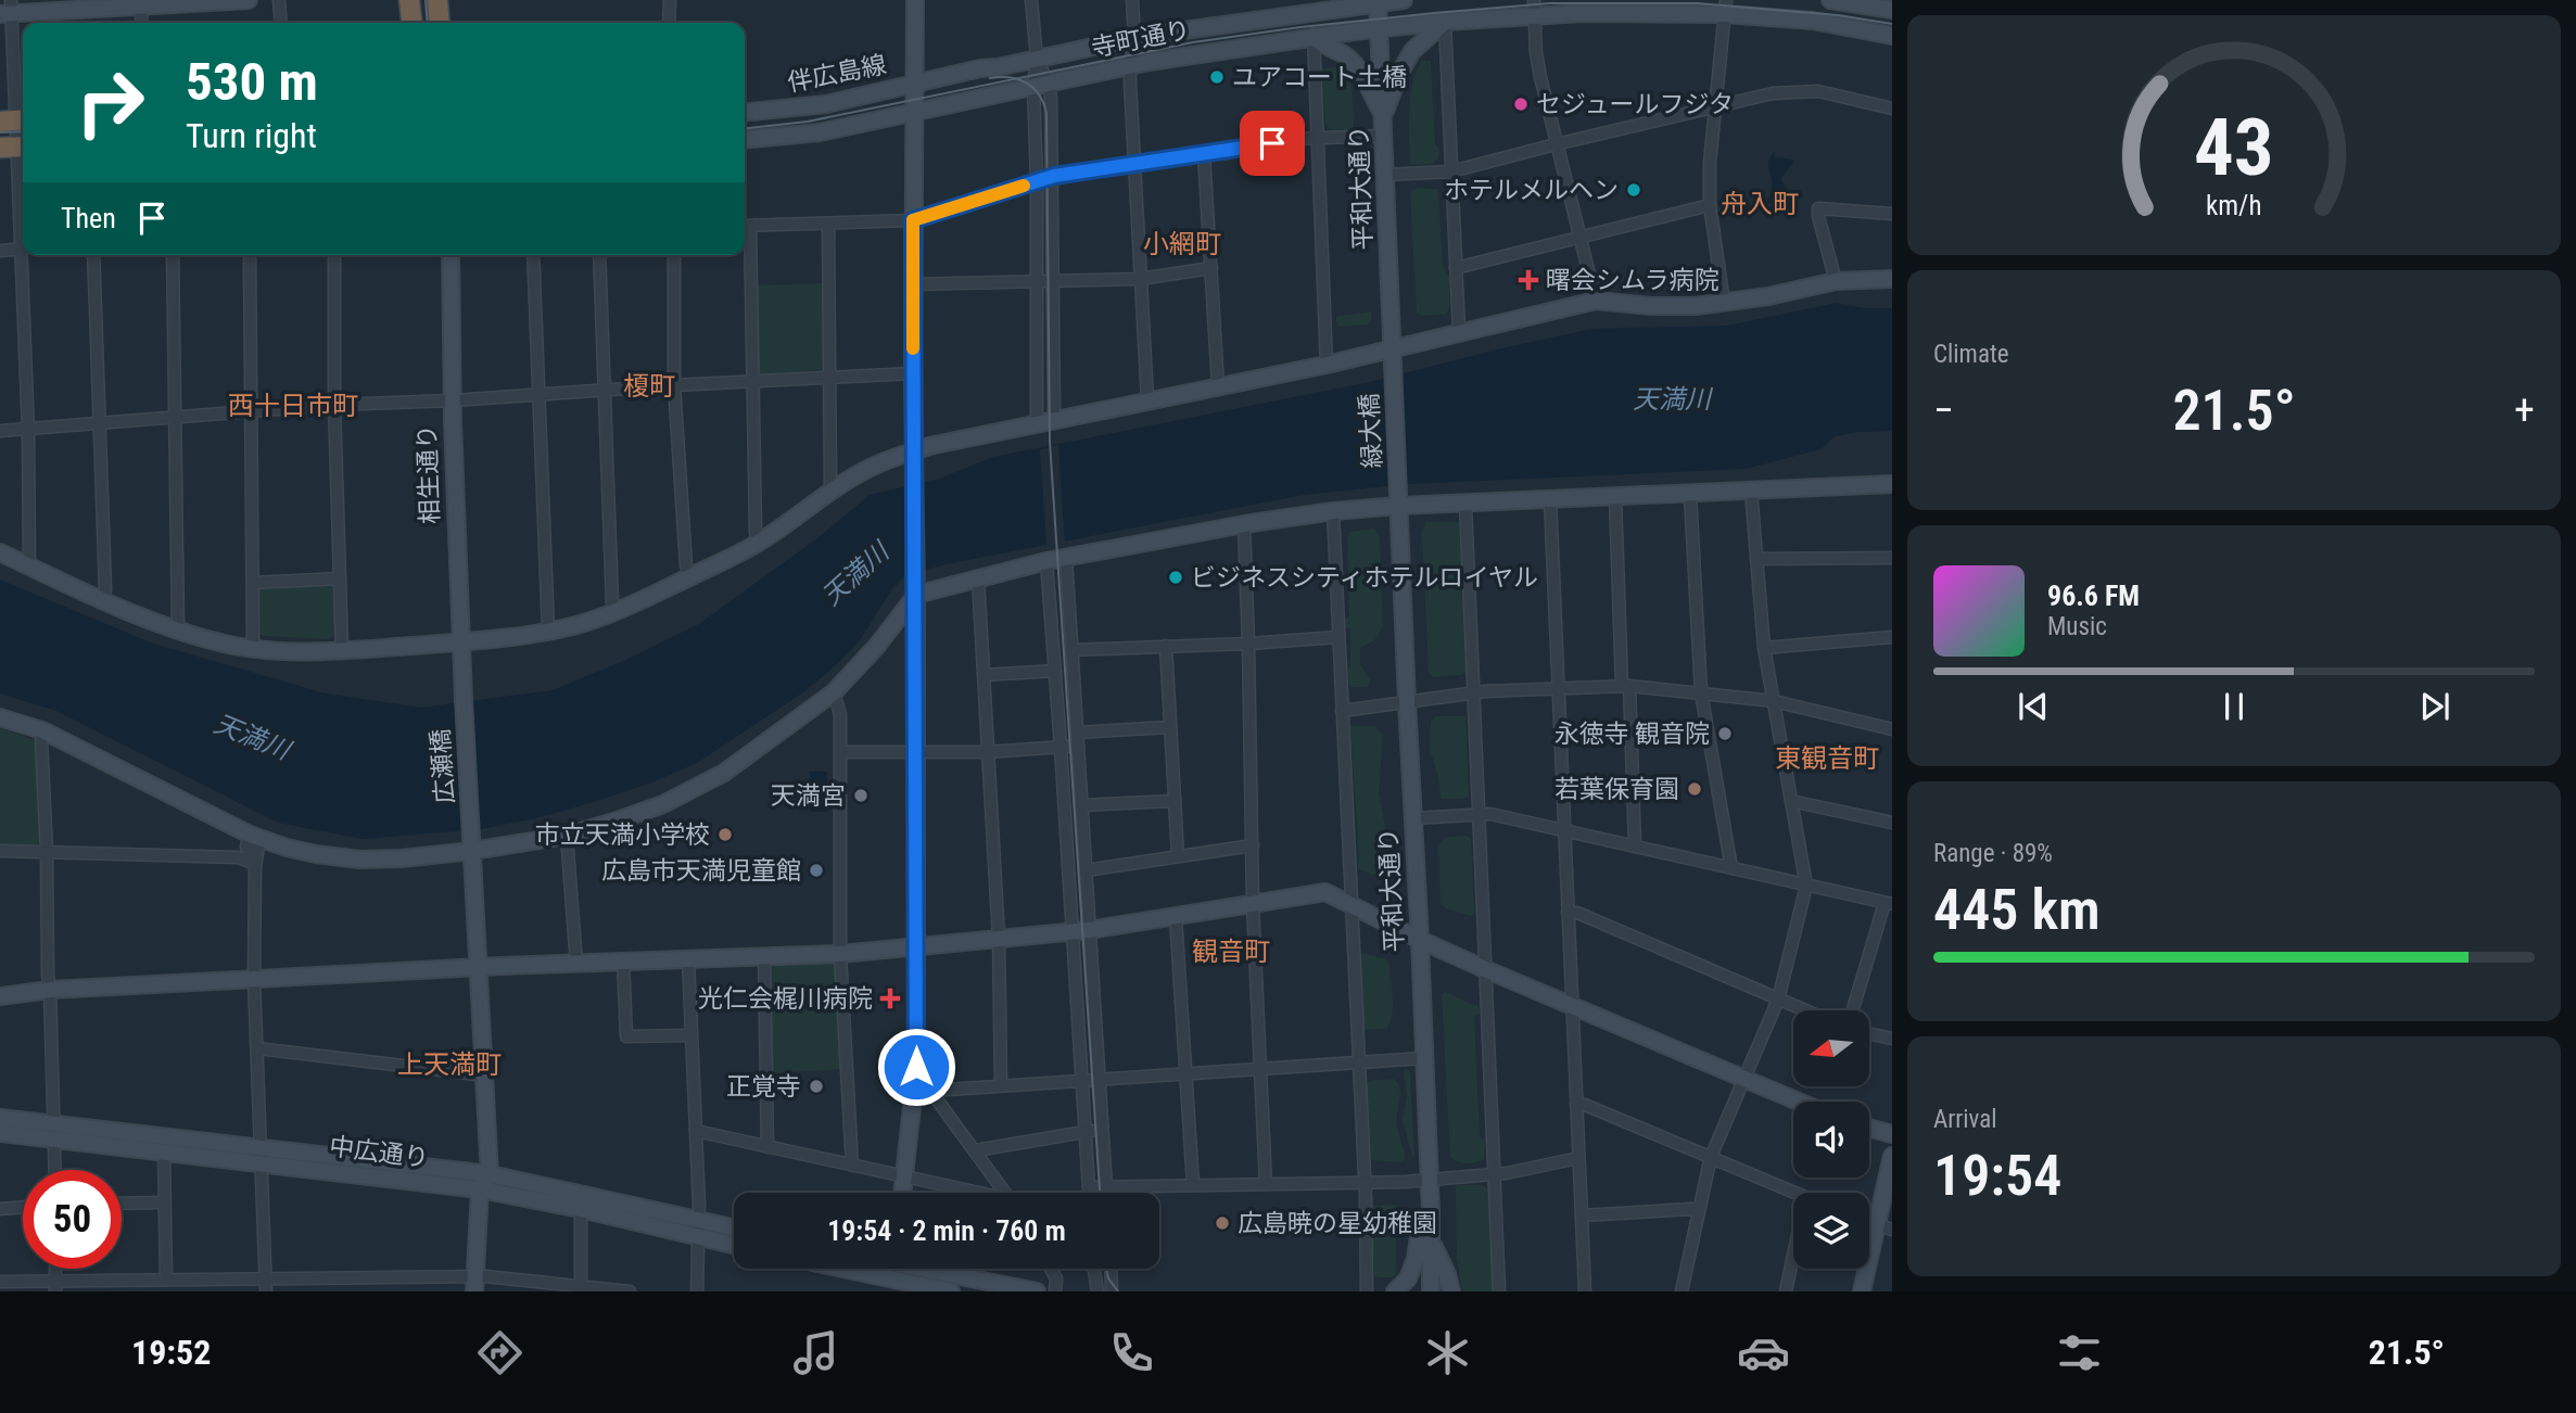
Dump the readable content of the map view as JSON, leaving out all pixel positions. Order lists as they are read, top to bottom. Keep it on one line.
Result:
{"streets":{"street":["寺町通り","伴広島線","平和大通り","緑大橋","相生通り","広瀬橋","中広通り"]},"crossings":[["寺町通り","伴広島線"],["寺町通り","平和大通り"],["平和大通り","緑大橋"],["相生通り","広瀬橋"]],"districts":["舟入町","小網町","榎町","西十日市町","東観音町","観音町","上天満町"],"water":["天満川"],"places":{"other":["ユアコート土橋","セジュールフジタ","ホテルメルヘン","ビジネスシティホテルロイヤル","永徳寺 観音院","若葉保育園","天満宮","市立天満小学校","広島市天満児童館","正覚寺","広島暁の星幼稚園"],"health":["曙会シムラ病院","光仁会梶川病院"]},"north":"left","page":{"turn":["530 m","Turn right"],"then":"Then","tile":["Climate",["Range · 89%","445 km"],["Arrival","19:54"]],"heat":["−","21.5°","+"],"song":["96.6 FM","Music"],"limit":"50","trip":"19:54 · 2 min · 760 m","tabs":["19:52","21.5°"],"gauge":["43","km/h"]}}
